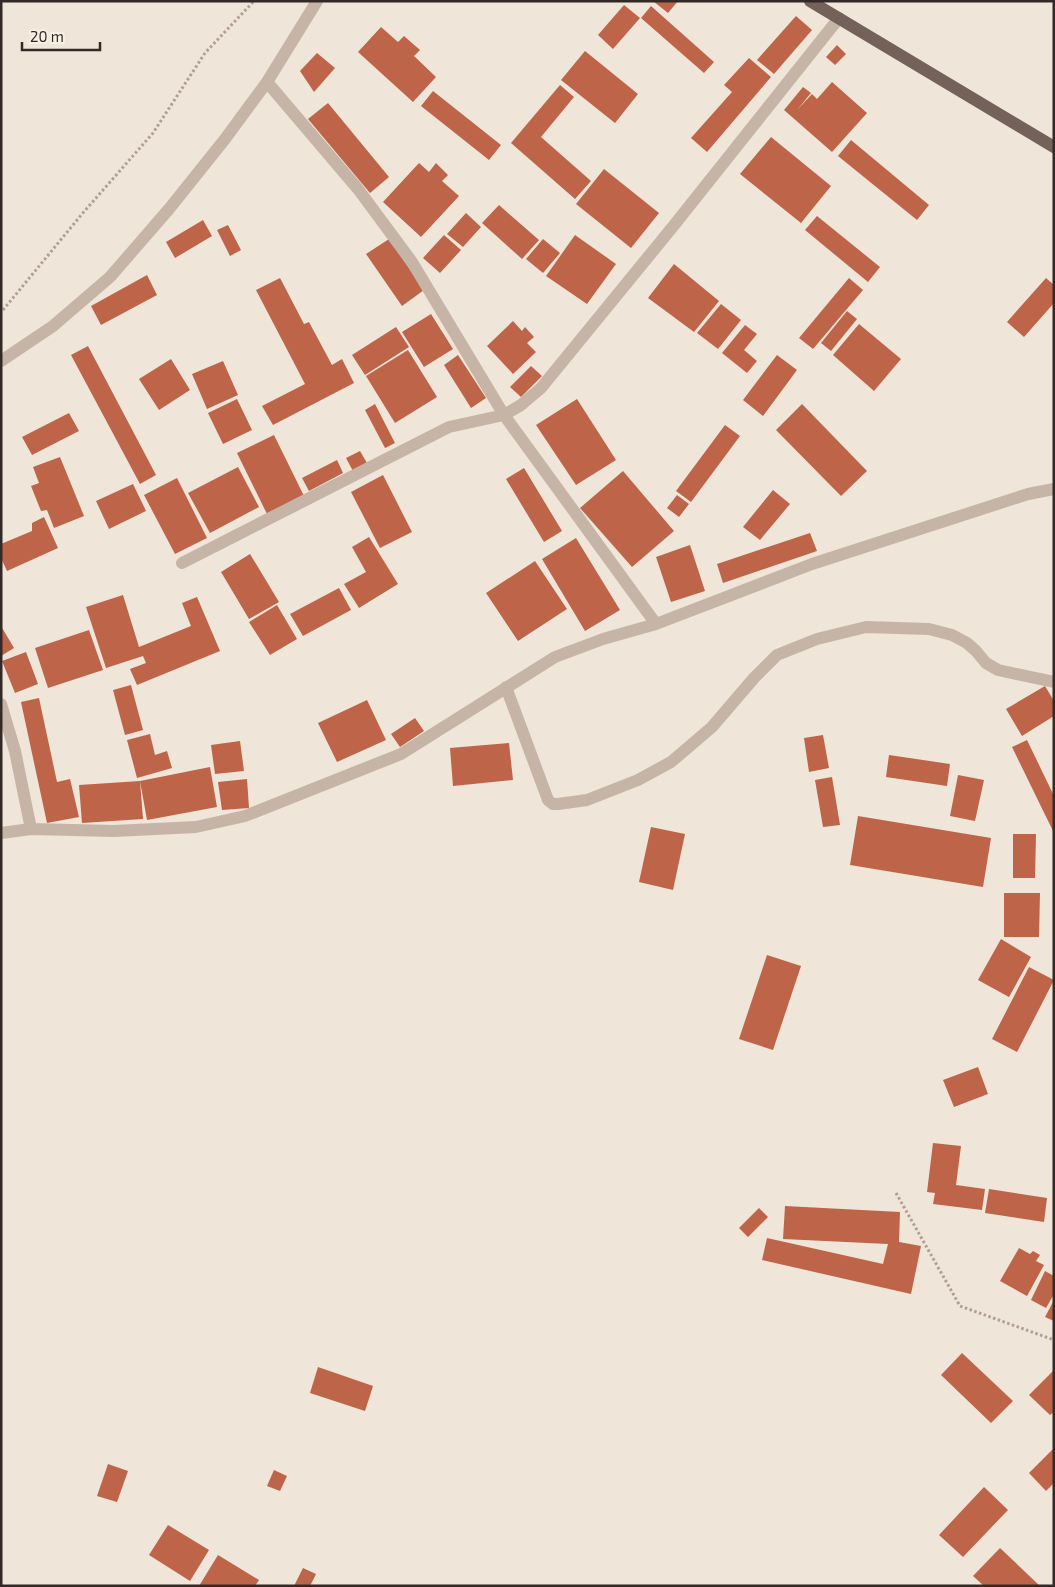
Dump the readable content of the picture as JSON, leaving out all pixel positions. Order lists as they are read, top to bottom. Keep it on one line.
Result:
{"scale_bar":"20 m"}
